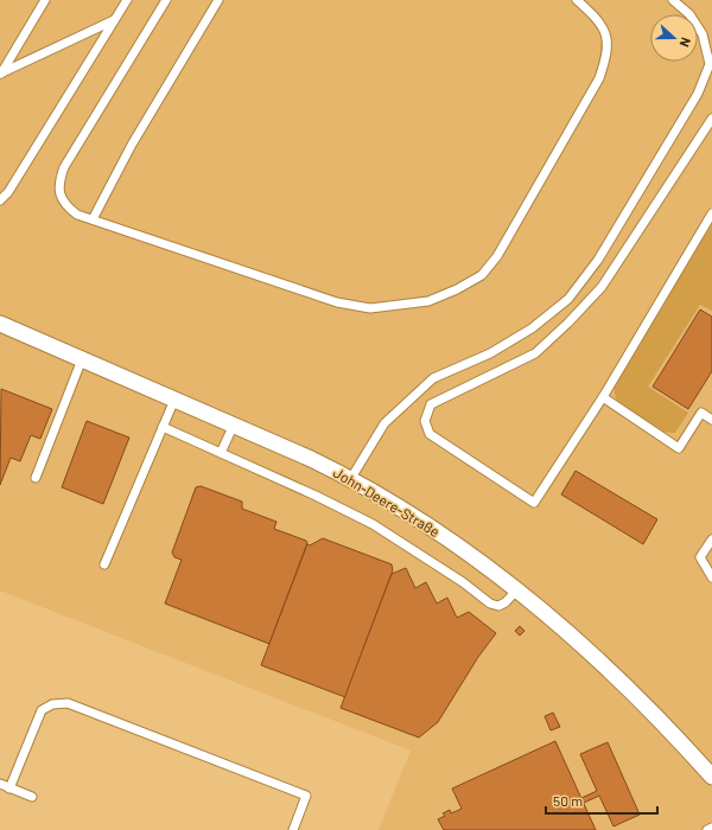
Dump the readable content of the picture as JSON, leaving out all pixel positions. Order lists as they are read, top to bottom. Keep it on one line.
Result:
{"streets":{"street":["John-Deere-Straße"]},"scale_bar":"50 m","north":"right"}
